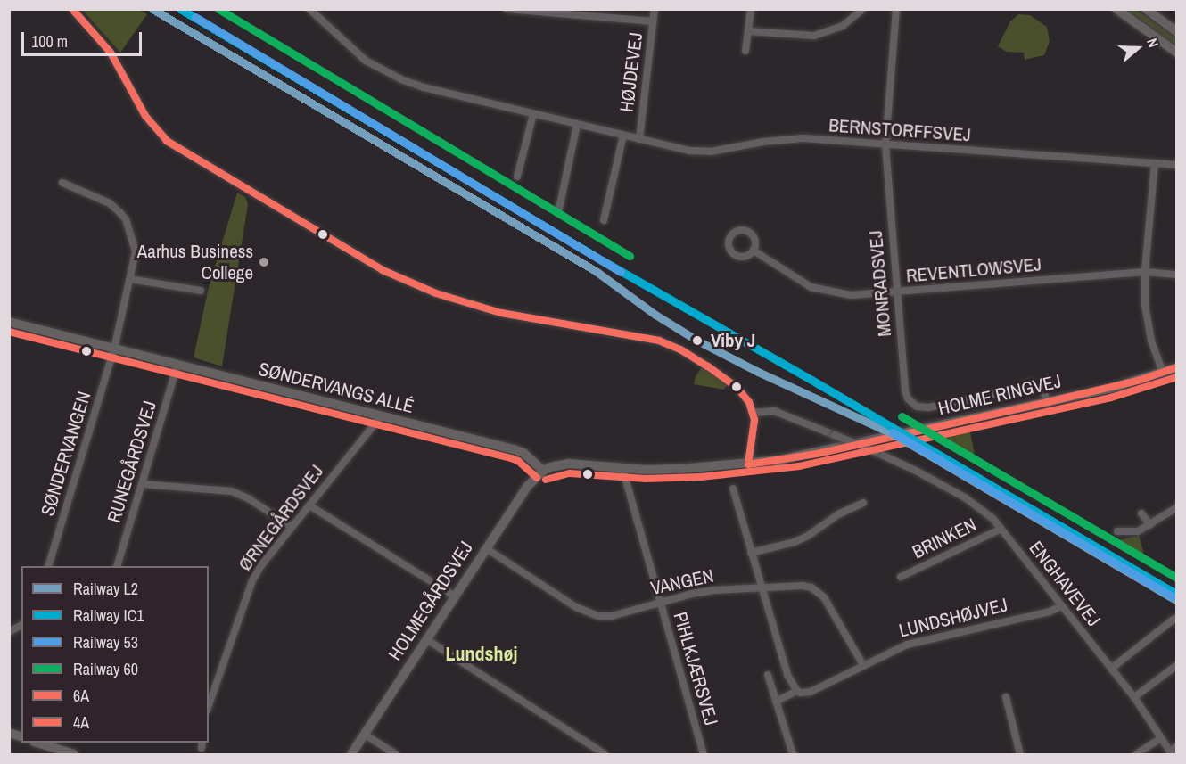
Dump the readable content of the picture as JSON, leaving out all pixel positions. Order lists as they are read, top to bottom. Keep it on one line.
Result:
{"streets":{"street":["HØJDEVEJ","BERNSTORFFSVEJ","REVENTLOWSVEJ","MONRADSVEJ","SØNDERVANGS ALLÉ","HOLME RINGVEJ","SØNDERVANGEN","RUNEGÅRDSVEJ","ØRNEGÅRDSVEJ","BRINKEN","VANGEN","ENGHAVEVEJ","HOLMEGÅRDSVEJ","LUNDSHØJVEJ","PIHLKJÆRSVEJ"]},"crossings":[["HØJDEVEJ","BERNSTORFFSVEJ"],["BERNSTORFFSVEJ","MONRADSVEJ"],["REVENTLOWSVEJ","MONRADSVEJ"],["MONRADSVEJ","HOLME RINGVEJ"],["SØNDERVANGS ALLÉ","HOLME RINGVEJ"],["SØNDERVANGS ALLÉ","SØNDERVANGEN"],["SØNDERVANGS ALLÉ","RUNEGÅRDSVEJ"],["SØNDERVANGS ALLÉ","ØRNEGÅRDSVEJ"],["SØNDERVANGS ALLÉ","HOLMEGÅRDSVEJ"],["HOLME RINGVEJ","HOLMEGÅRDSVEJ"],["HOLME RINGVEJ","PIHLKJÆRSVEJ"],["BRINKEN","ENGHAVEVEJ"],["VANGEN","HOLMEGÅRDSVEJ"],["VANGEN","LUNDSHØJVEJ"],["VANGEN","PIHLKJÆRSVEJ"],["ENGHAVEVEJ","LUNDSHØJVEJ"]],"districts":["Lundshøj"],"places":["Aarhus Business College","Viby J"],"lines":["rail line L2","rail line IC1","rail line 60","transit line 6A","rail line 53","transit line 4A"],"legend":["Railway L2","Railway IC1","Railway 53","Railway 60","6A","4A"],"scale_bar":"100 m","north":"right"}
